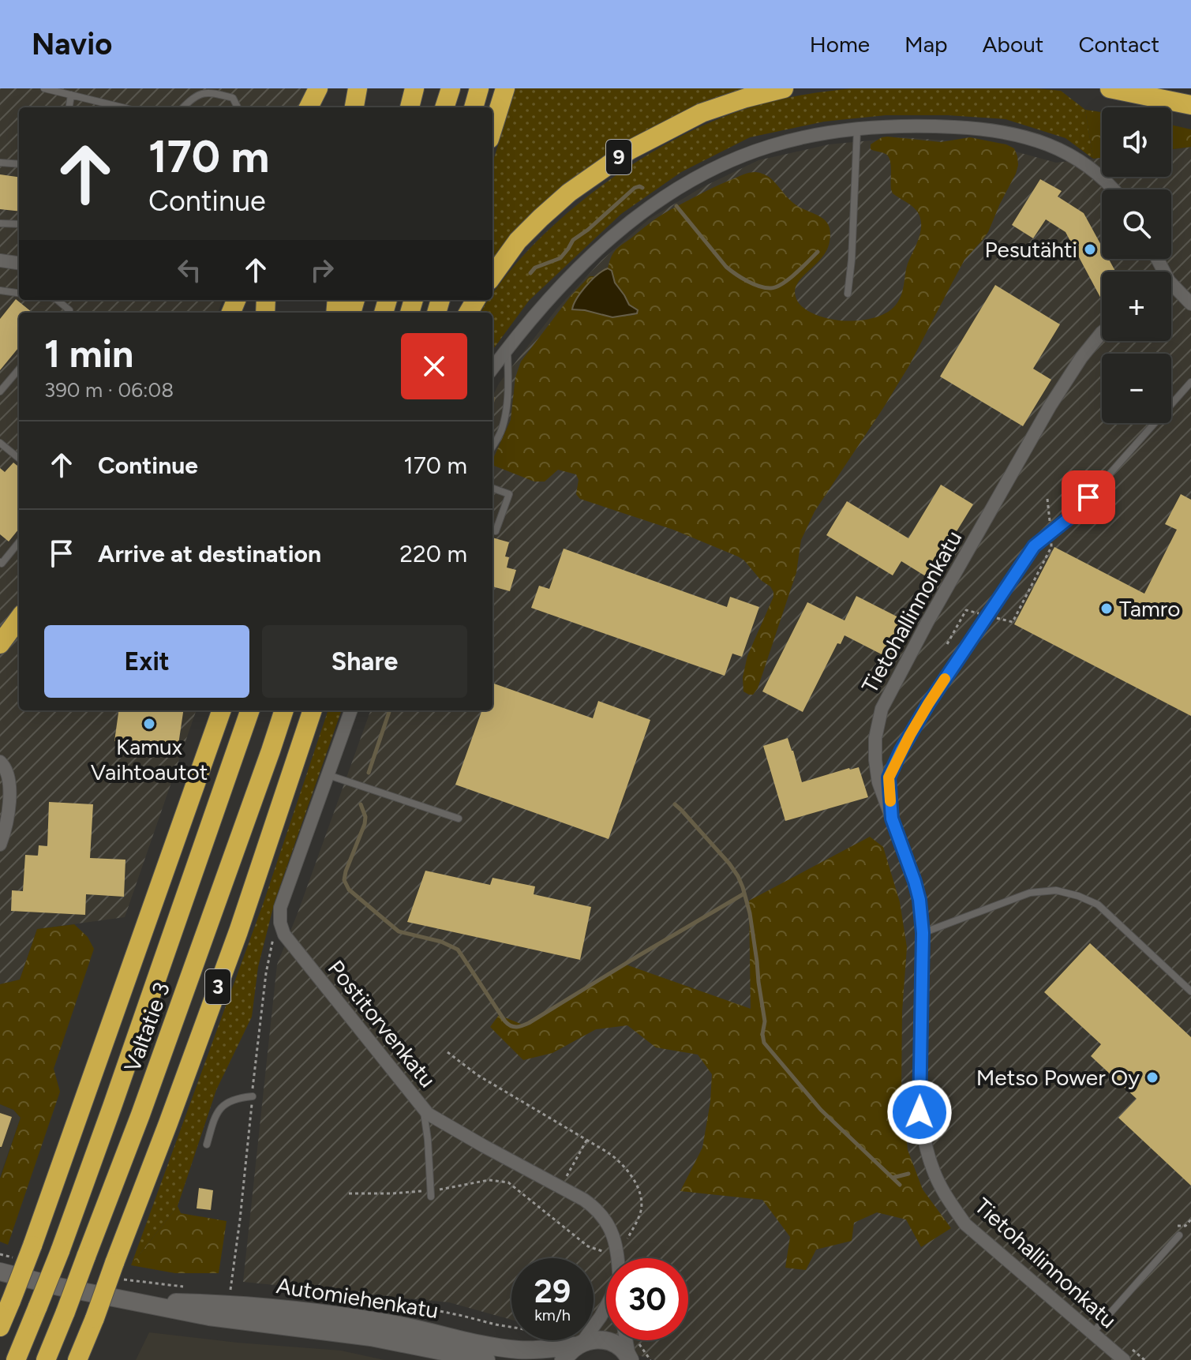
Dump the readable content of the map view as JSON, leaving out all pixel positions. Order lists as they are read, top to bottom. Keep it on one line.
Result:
{"streets":{"highway":["9","3","Valtatie 3"],"main road":["Automiehenkatu"],"street":["Tietohallinnonkatu","Postitorvenkatu"]},"crossings":[["Postitorvenkatu","Automiehenkatu"]],"places":["Pesutähti","Tamro","Kamux Vaihtoautot","Metso Power Oy"],"page":{"header":"Navio","nav":["Home","Map","About","Contact"],"map_buttons":["+","−"],"turn":["170 m","Continue"],"heading":["1 min","390 m · 06:08"],"list":[{"name":"Continue","value":"170 m"},{"name":"Arrive at destination","value":"220 m"}],"buttons":["Exit","Share"],"speed":"29 km/h","limit":"30"}}
